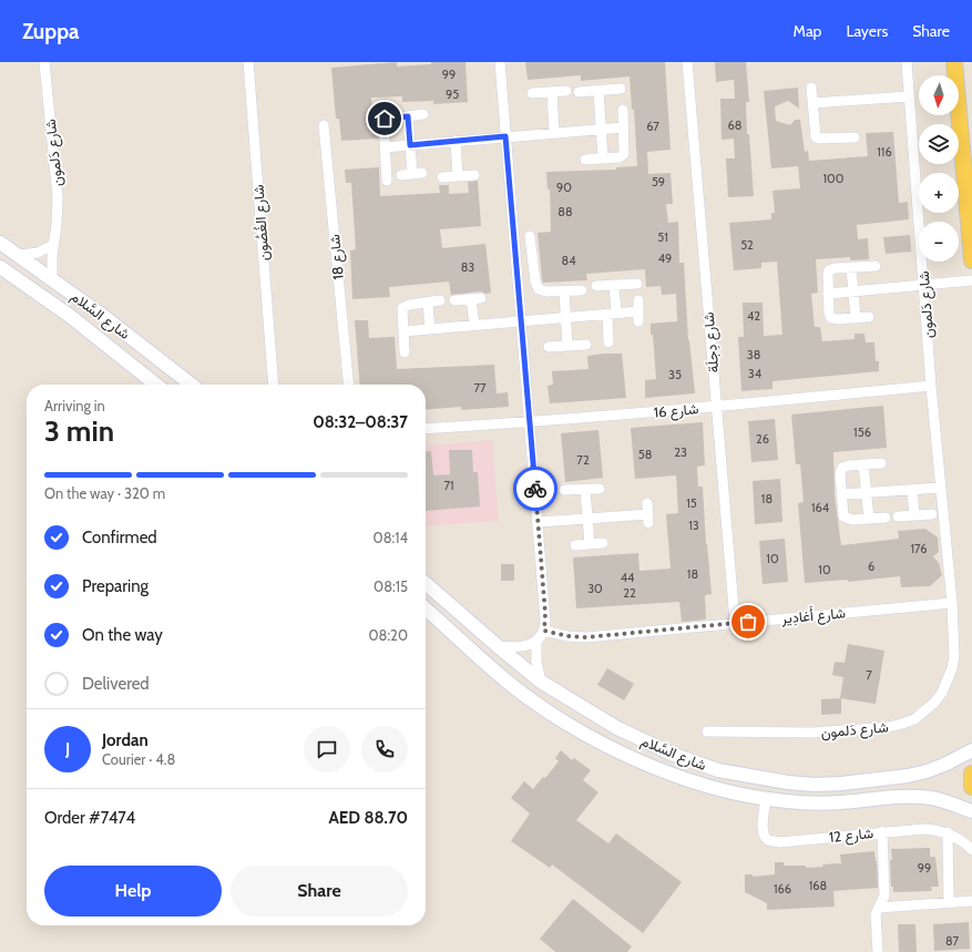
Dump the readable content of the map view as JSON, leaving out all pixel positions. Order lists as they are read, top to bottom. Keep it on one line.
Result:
{"streets":{"street":["شارع دَلمون","شارع الغُصُون","شارع 18","شارع السَّلام","شارع دِجلَة","شارع 16","شارع أَغادِير","شارع 12"]},"crossings":[["شارع دَلمون","شارع السَّلام"],["شارع دَلمون","شارع 16"],["شارع دَلمون","شارع أَغادِير"],["شارع السَّلام","شارع 12"],["شارع دِجلَة","شارع 16"],["شارع دِجلَة","شارع أَغادِير"]],"house_numbers":["99","95","68","67","116","100","59","90","88","51","52","49","84","83","42","38","34","35","77","156","26","23","58","72","71","18","15","164","13","176","10","6","10","18","44","30","22","7","99","168","166","87"],"north":"bottom","page":{"header":"Zuppa","nav":["Map","Layers","Share"],"map_buttons":["+","−"],"heading":["3 min","Arriving in","08:32–08:37"],"panel":["Jordan","Courier · 4.8","Order #7474","AED 88.70"],"bar":"On the way · 320 m","list":[["Confirmed","08:14"],["Preparing","08:15"],["On the way","08:20"],"Delivered"],"round":"J","buttons":["Help","Share"]}}
